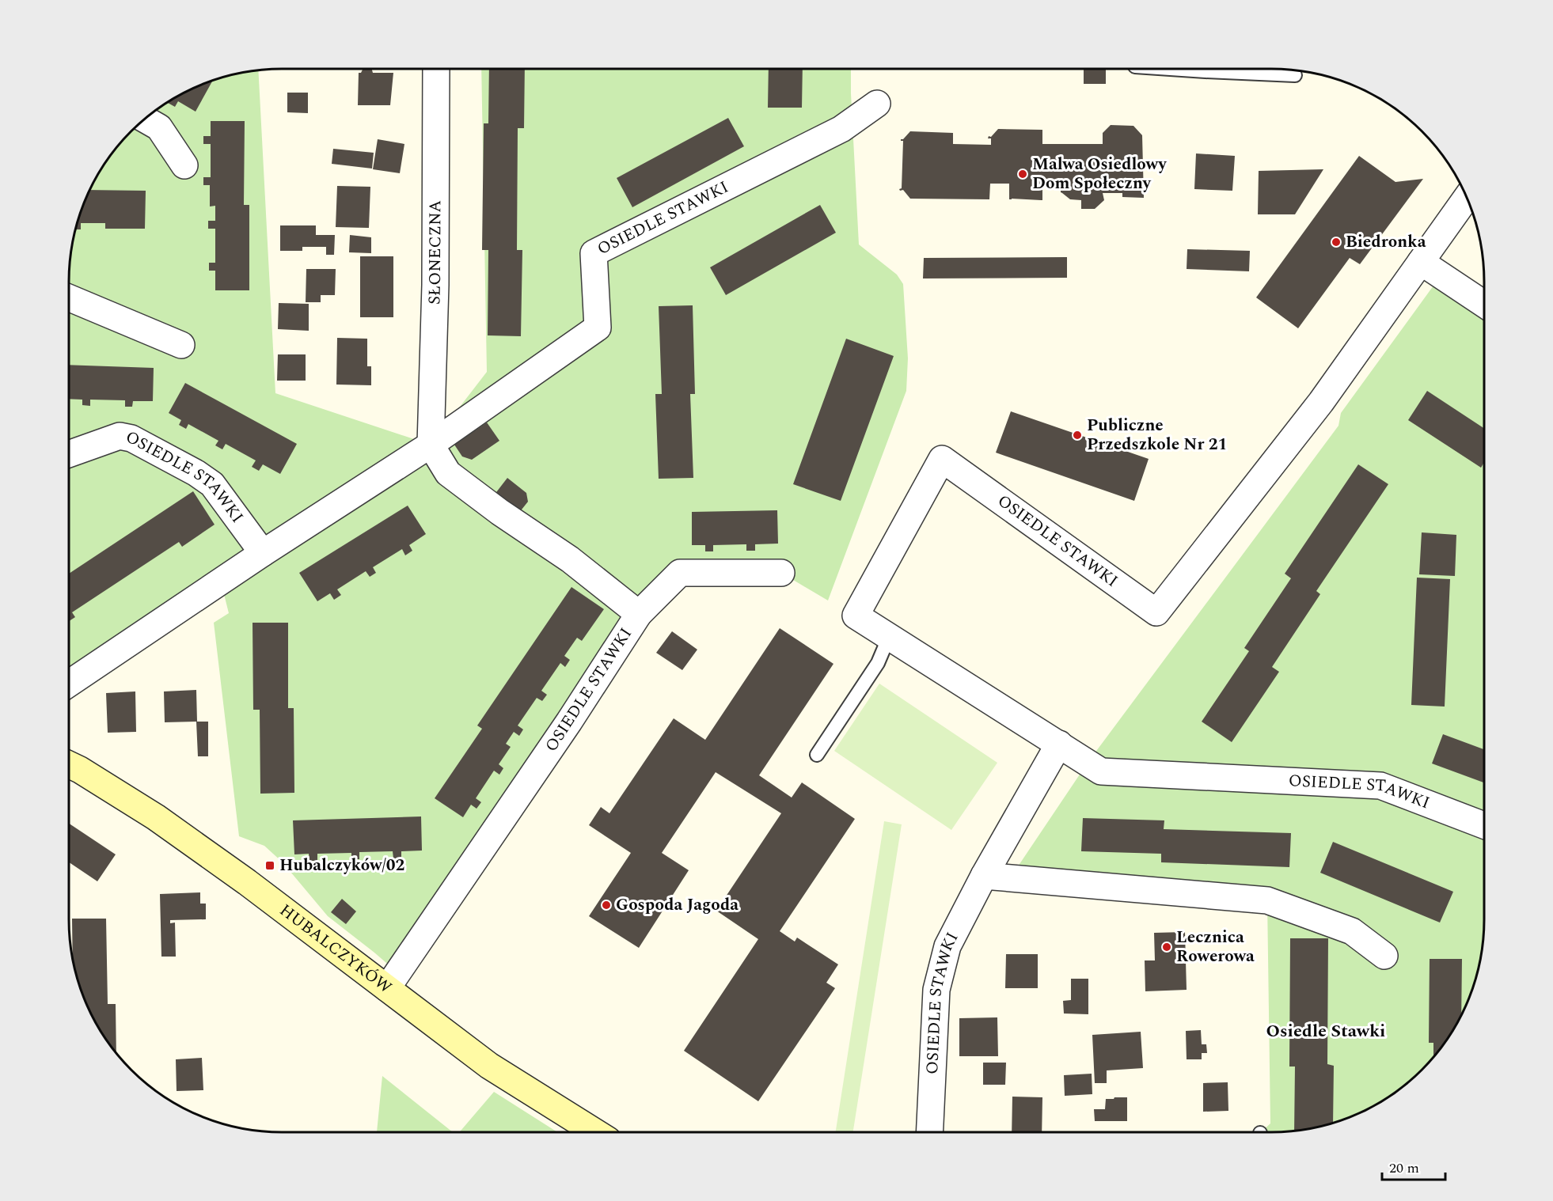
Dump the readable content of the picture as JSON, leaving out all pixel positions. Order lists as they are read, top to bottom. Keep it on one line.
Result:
{"streets":{"street":["OSIEDLE STAWKI","SŁONECZNA","HUBALCZYKÓW"]},"crossings":[["OSIEDLE STAWKI","SŁONECZNA"],["OSIEDLE STAWKI","HUBALCZYKÓW"]],"districts":["Osiedle Stawki"],"places":{"other":["Malwa Osiedlowy Dom Społeczny","Biedronka","Publiczne Przedszkole Nr 21","Gospoda Jagoda","Lecznica Rowerowa"],"transit":["Hubalczyków/02"]},"scale_bar":"20 m"}
